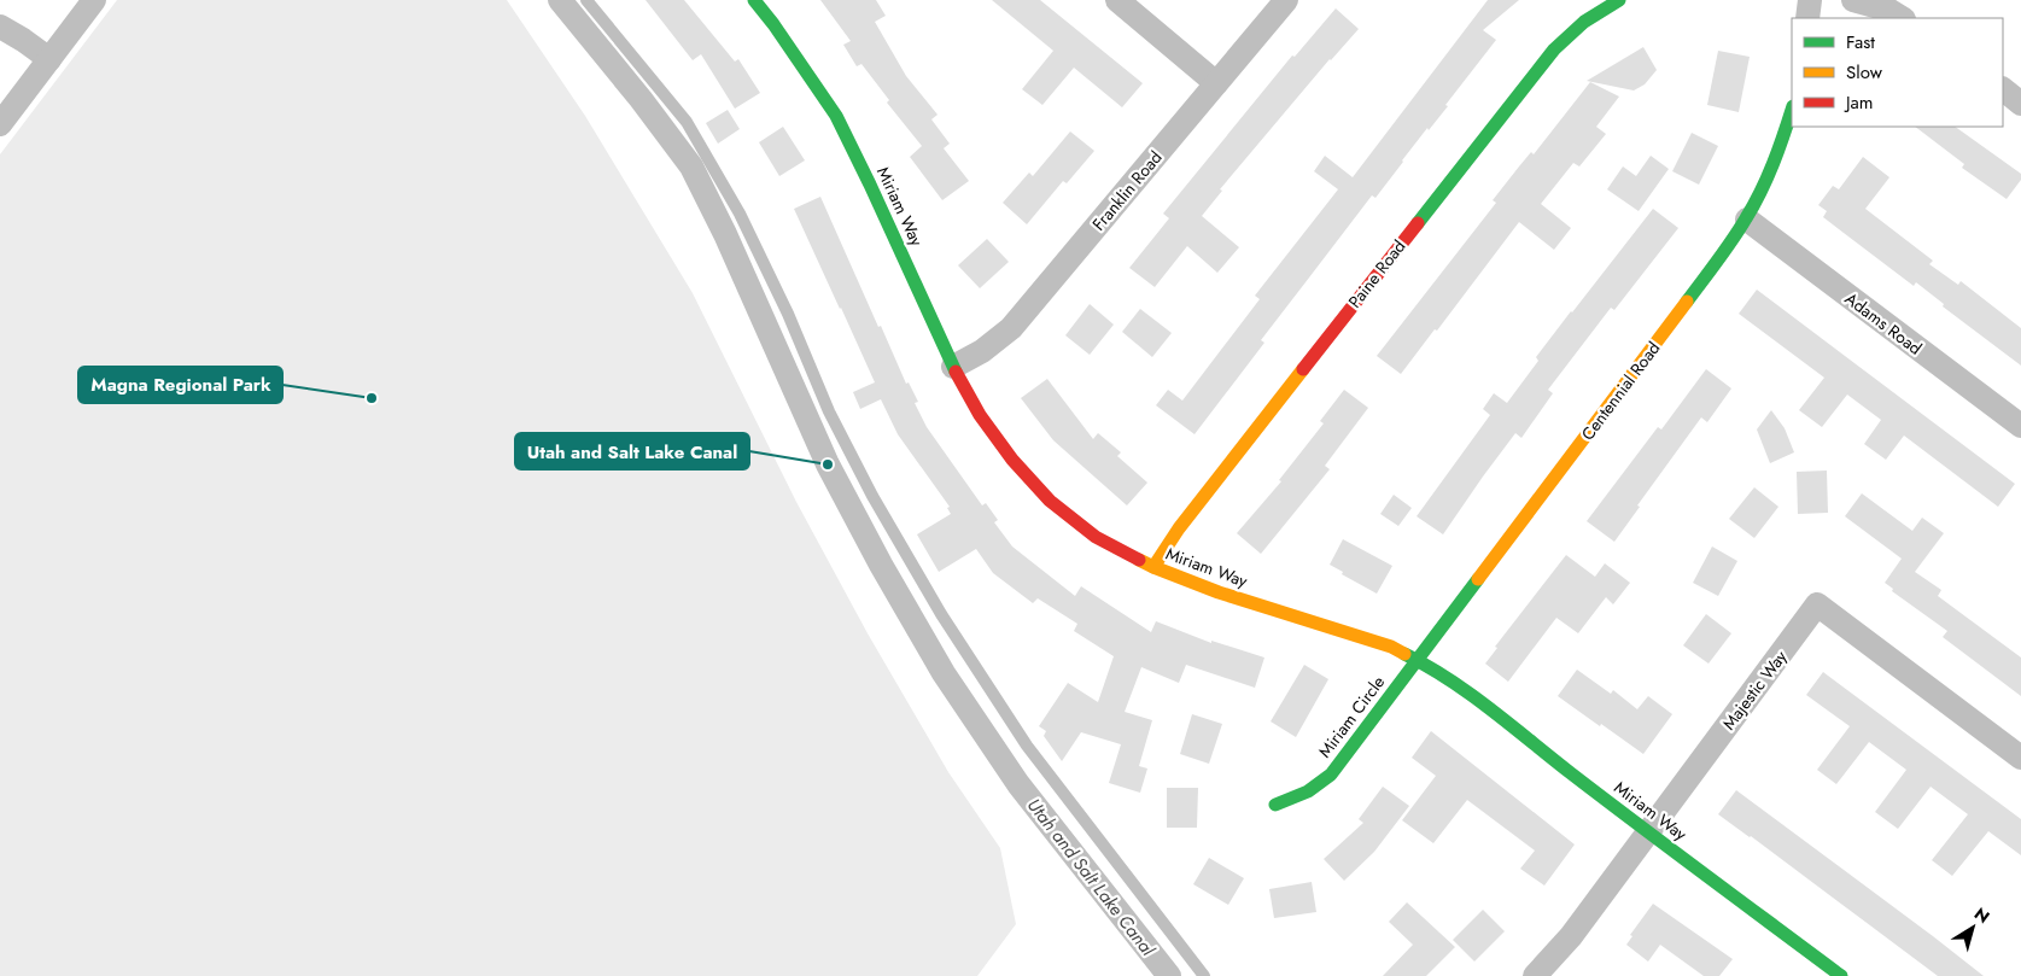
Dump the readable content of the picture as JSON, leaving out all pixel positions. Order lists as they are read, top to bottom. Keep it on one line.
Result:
{"streets":{"street":["Franklin Road","Miriam Way","Paine Road","Adams Road","Centennial Road","Majestic Way","Miriam Circle"]},"crossings":[["Franklin Road","Miriam Way"],["Miriam Way","Paine Road"],["Miriam Way","Centennial Road"],["Miriam Way","Majestic Way"],["Miriam Way","Miriam Circle"],["Adams Road","Centennial Road"],["Centennial Road","Miriam Circle"]],"water":["Utah and Salt Lake Canal"],"places":["Magna Regional Park","Utah and Salt Lake Canal"],"legend":["Fast","Slow","Jam"],"north":"top right"}
